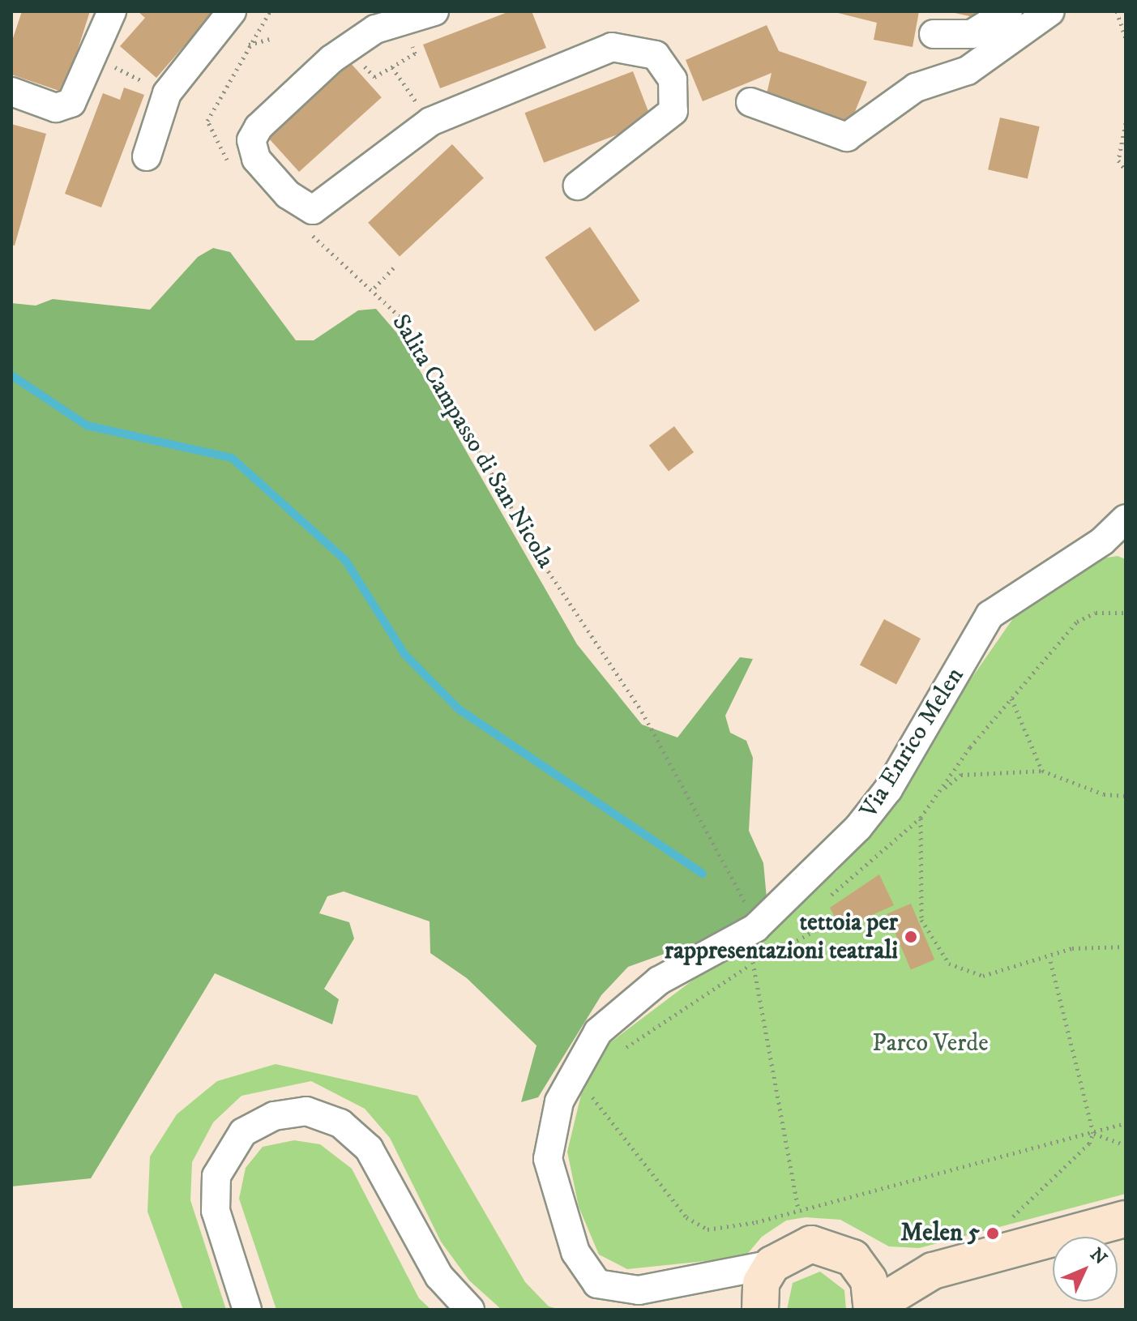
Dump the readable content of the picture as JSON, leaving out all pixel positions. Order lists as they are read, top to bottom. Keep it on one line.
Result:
{"streets":{"street":["Via Enrico Melen"],"path":["Salita Campasso di San Nicola"]},"parks":["Parco Verde"],"places":["tettoia per rappresentazioni teatrali","Melen 5"],"north":"top right"}
